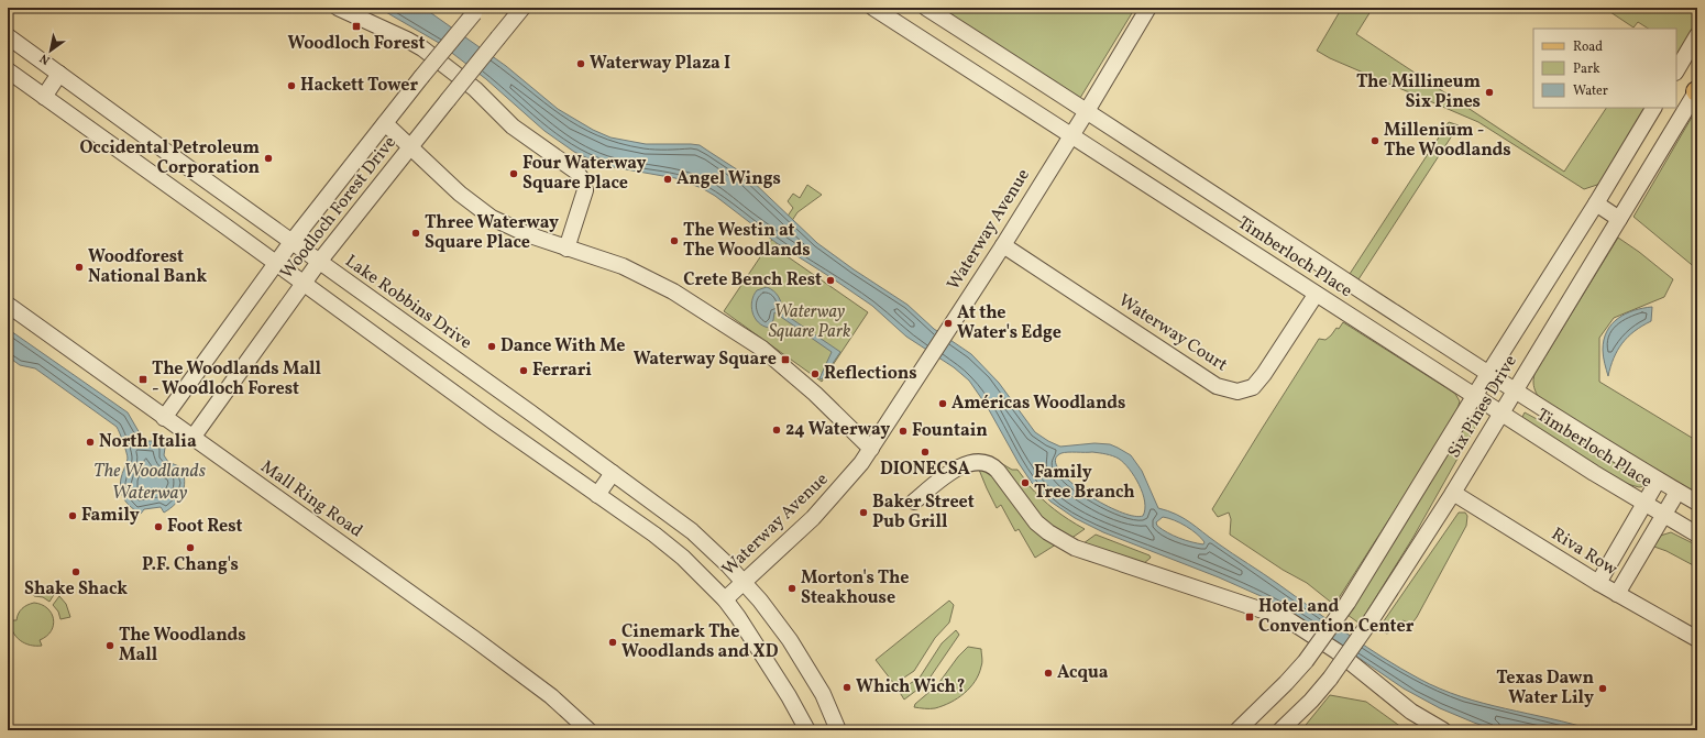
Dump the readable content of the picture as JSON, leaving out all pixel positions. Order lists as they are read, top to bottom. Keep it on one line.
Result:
{"streets":{"street":["Woodloch Forest Drive","Waterway Avenue","Timberloch Place","Lake Robbins Drive","Waterway Court","Six Pines Drive","Mall Ring Road","Riva Row"]},"crossings":[["Woodloch Forest Drive","Lake Robbins Drive"],["Woodloch Forest Drive","Mall Ring Road"],["Waterway Avenue","Timberloch Place"],["Waterway Avenue","Lake Robbins Drive"],["Waterway Avenue","Waterway Court"],["Timberloch Place","Waterway Court"],["Timberloch Place","Six Pines Drive"],["Six Pines Drive","Riva Row"]],"water":["The Woodlands Waterway"],"parks":["Waterway Square Park"],"places":{"transit":["Woodloch Forest","Waterway Square","The Woodlands Mall - Woodloch Forest","Hotel and Convention Center"],"other":["Waterway Plaza I","Hackett Tower","The Millineum Six Pines","Millenium - The Woodlands","Occidental Petroleum Corporation","Four Waterway Square Place","Angel Wings","Three Waterway Square Place","The Westin at The Woodlands","Woodforest National Bank","Crete Bench Rest","At the Water's Edge","Dance With Me","Ferrari","Reflections","Américas Woodlands","24 Waterway","Fountain","North Italia","DIONECSA","Family Tree Branch","Baker Street Pub Grill","Family","Foot Rest","P.F. Chang's","Shake Shack","Morton's The Steakhouse","Cinemark The Woodlands and XD","The Woodlands Mall","Acqua","Which Wich?","Texas Dawn Water Lily"]},"legend":["Road","Park","Water"],"north":"bottom left"}
